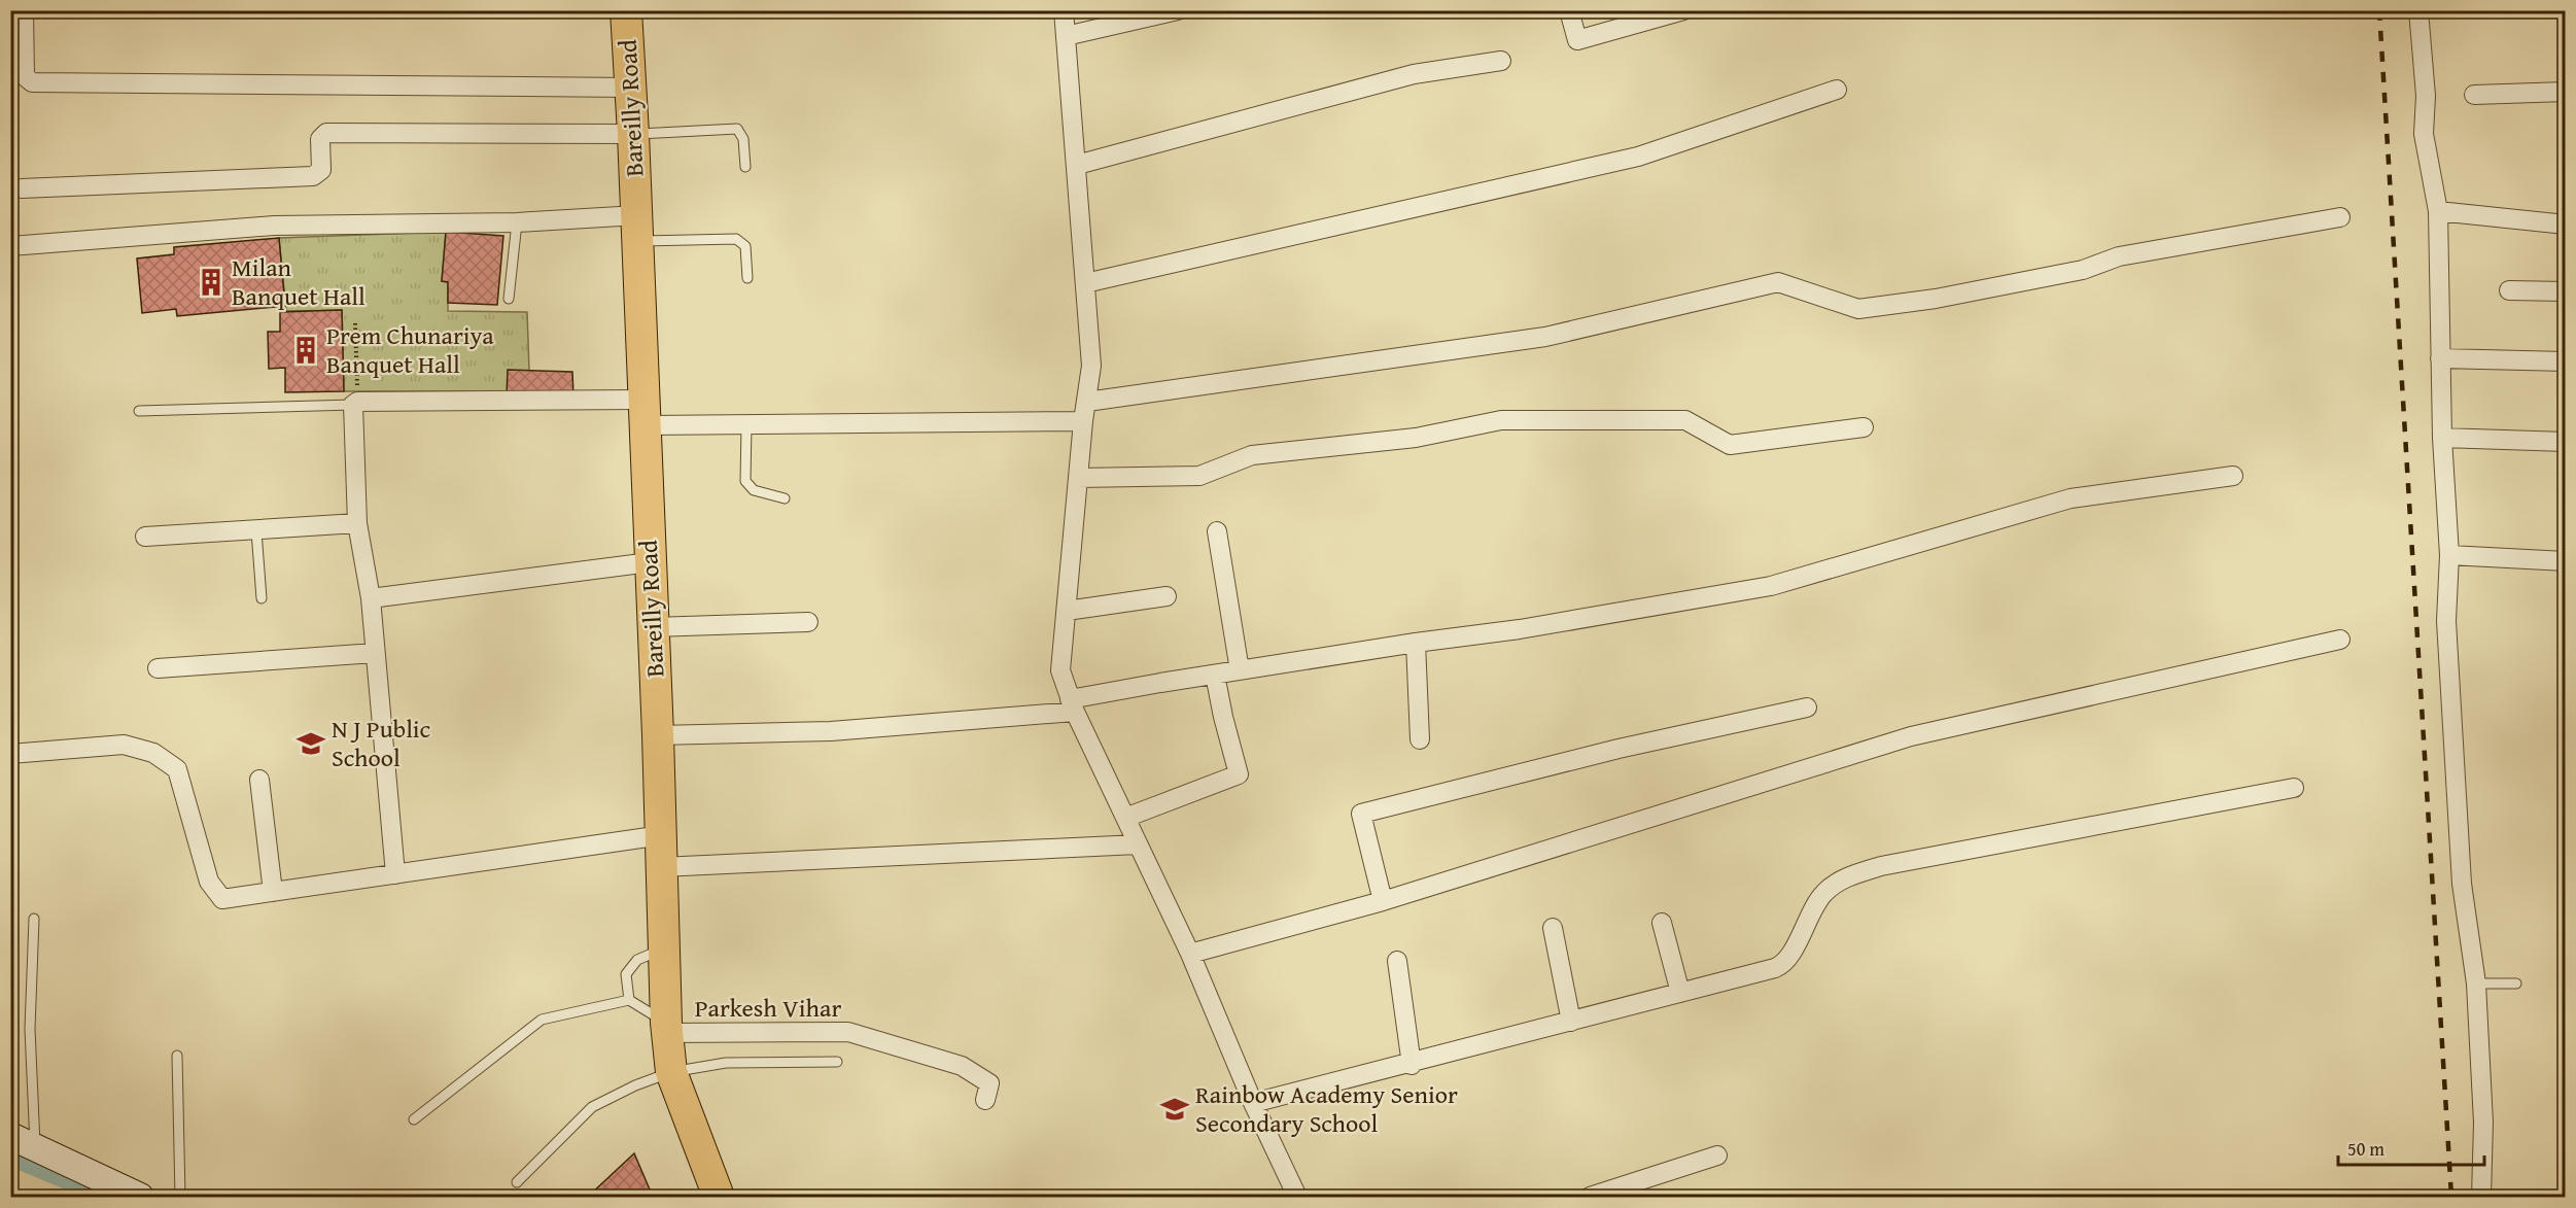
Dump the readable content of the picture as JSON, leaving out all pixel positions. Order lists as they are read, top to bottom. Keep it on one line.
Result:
{"streets":{"highway":["Bareilly Road"],"street":["Parkesh Vihar"]},"crossings":[["Bareilly Road","Parkesh Vihar"]],"places":{"building":["Milan Banquet Hall","Prem Chunariya Banquet Hall"],"school or university":["N J Public School","Rainbow Academy Senior Secondary School"]},"scale_bar":"50 m"}
